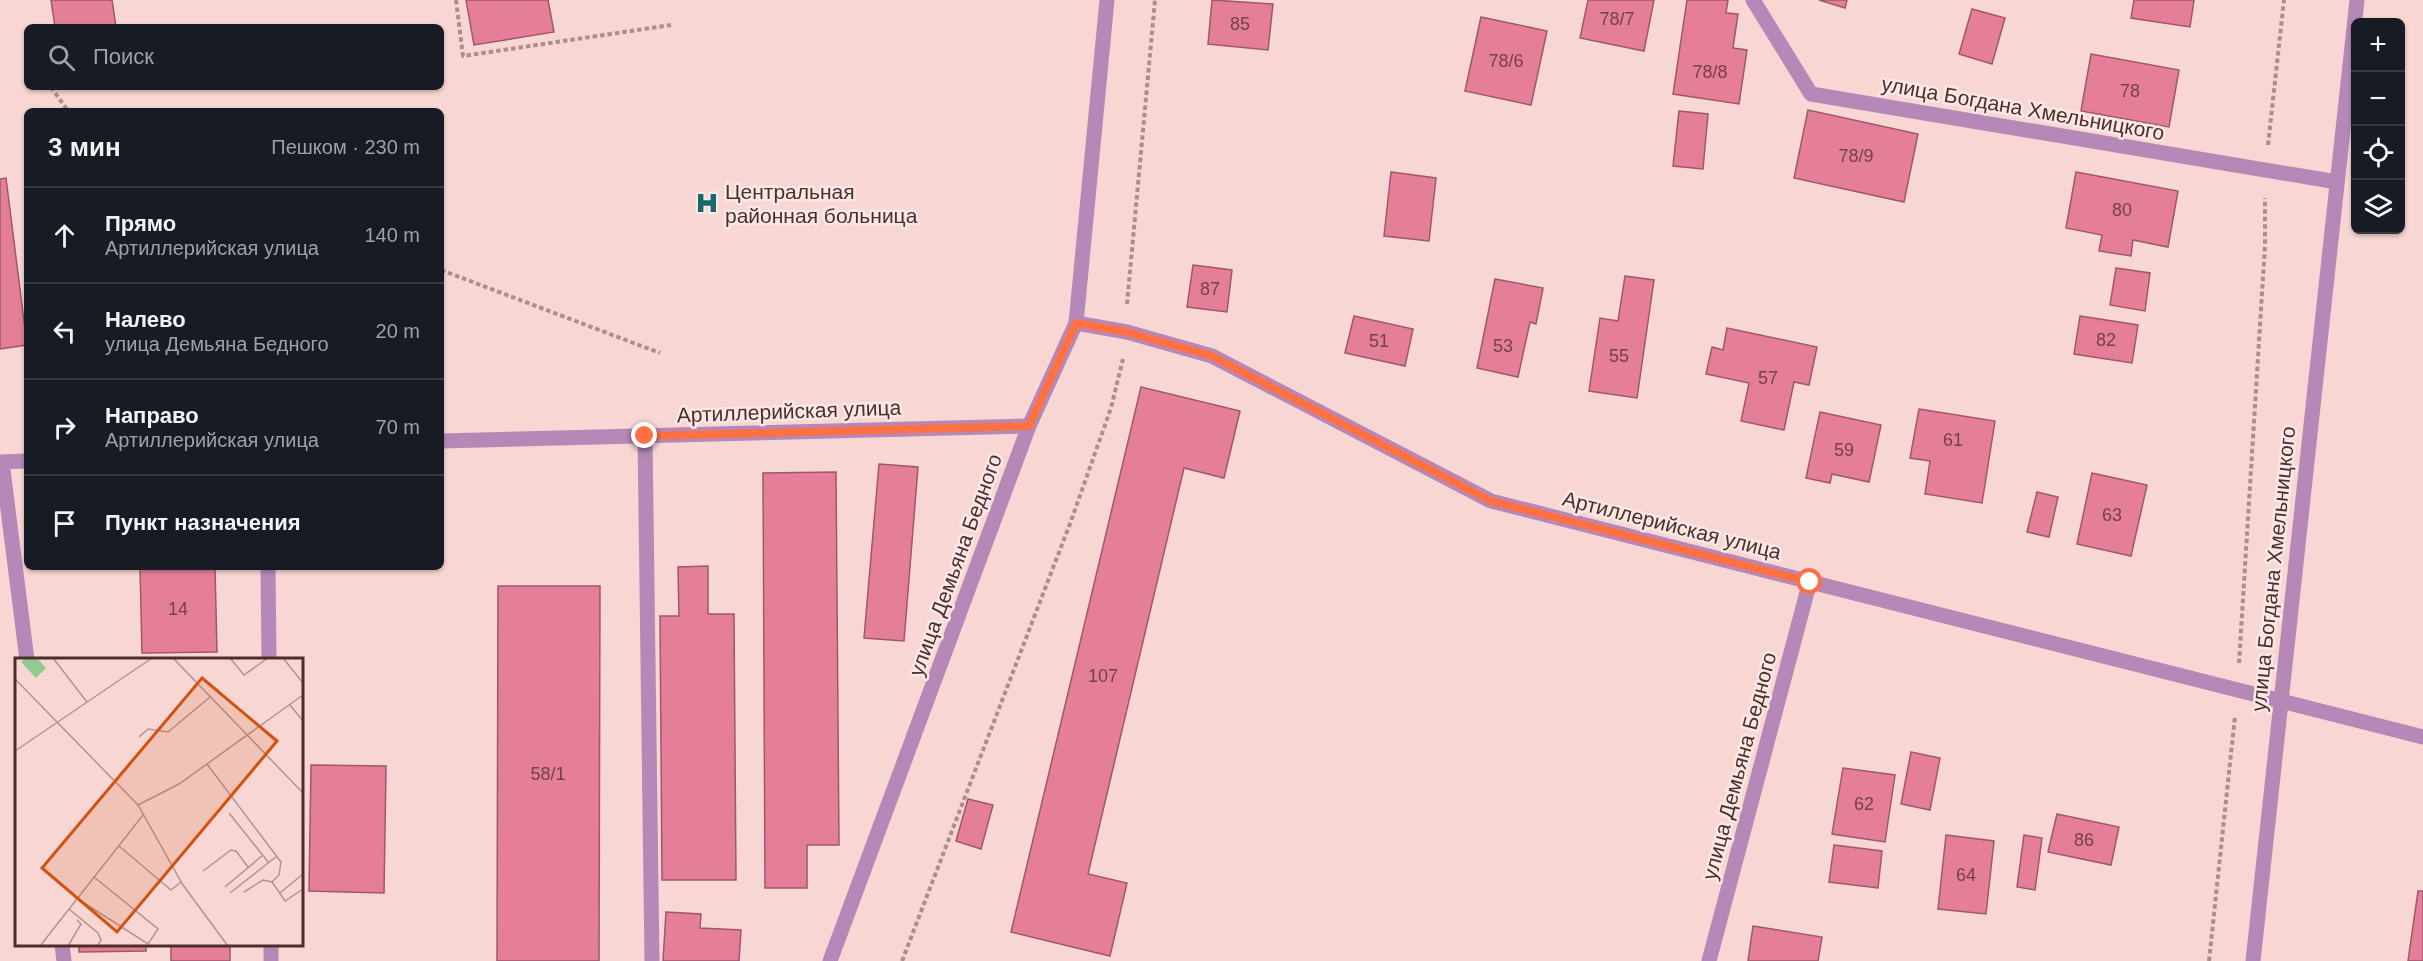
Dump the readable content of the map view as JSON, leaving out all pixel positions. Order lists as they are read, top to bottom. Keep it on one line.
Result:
{"streets":{"street":["улица Богдана Хмельницкого","Артиллерийская улица","улица Демьяна Бедного"]},"crossings":[["улица Богдана Хмельницкого","Артиллерийская улица"],["Артиллерийская улица","улица Демьяна Бедного"]],"places":{"hospital":["Центральная районная больница"]},"house_numbers":["78/7","85","78/6","78/8","78","78/9","80","87","82","51","53","55","57","61","59","63","14","107","58/1","62","86","64"],"page":{"map_buttons":["+","−"],"search":"Поиск","heading":["3 мин","Пешком · 230 m"],"list":[["Прямо","Артиллерийская улица","140 m"],["Налево","улица Демьяна Бедного","20 m"],["Направо","Артиллерийская улица","70 m"],"Пункт назначения"]}}
